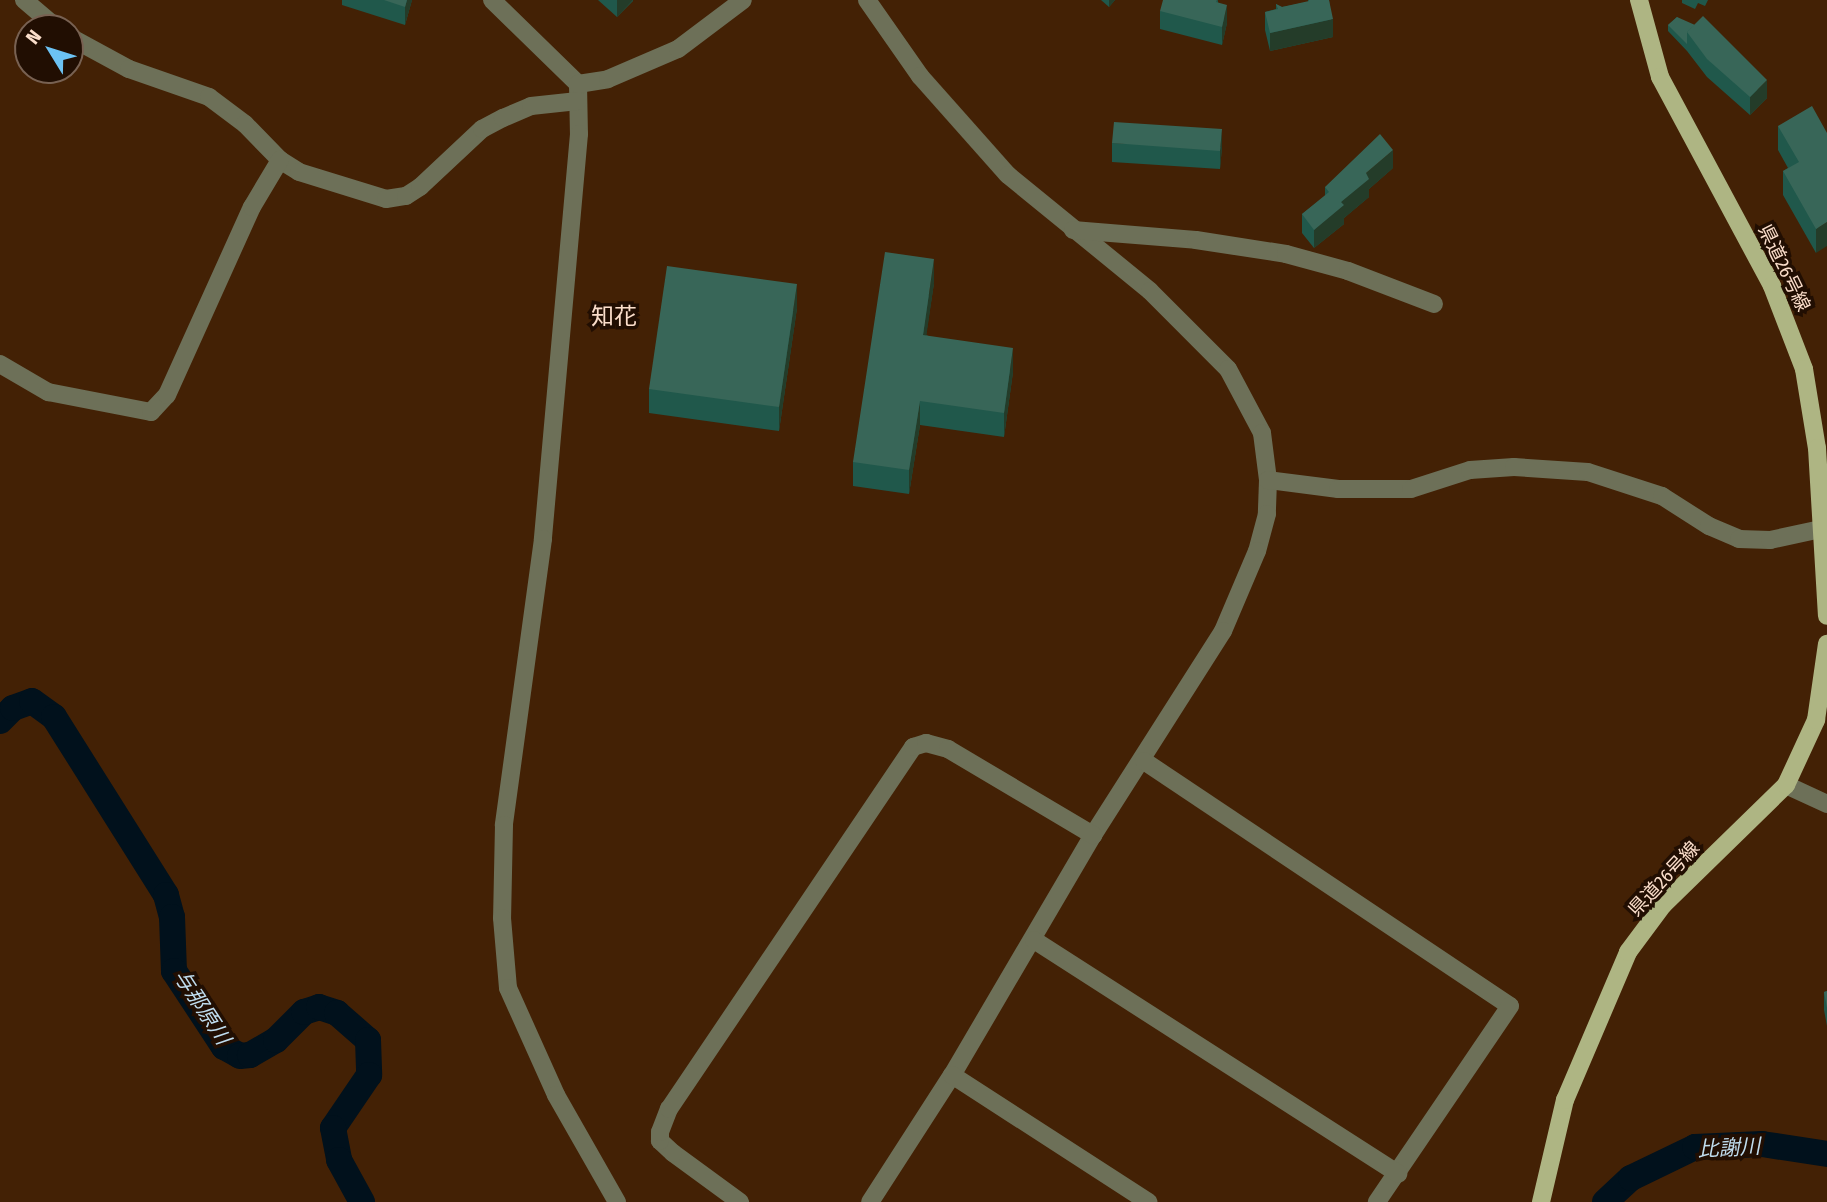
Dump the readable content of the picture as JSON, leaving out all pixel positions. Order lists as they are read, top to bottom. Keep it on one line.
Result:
{"streets":{"main road":["県道26号線"]},"districts":["知花"],"water":["与那原川","比謝川"],"north":"top left"}
